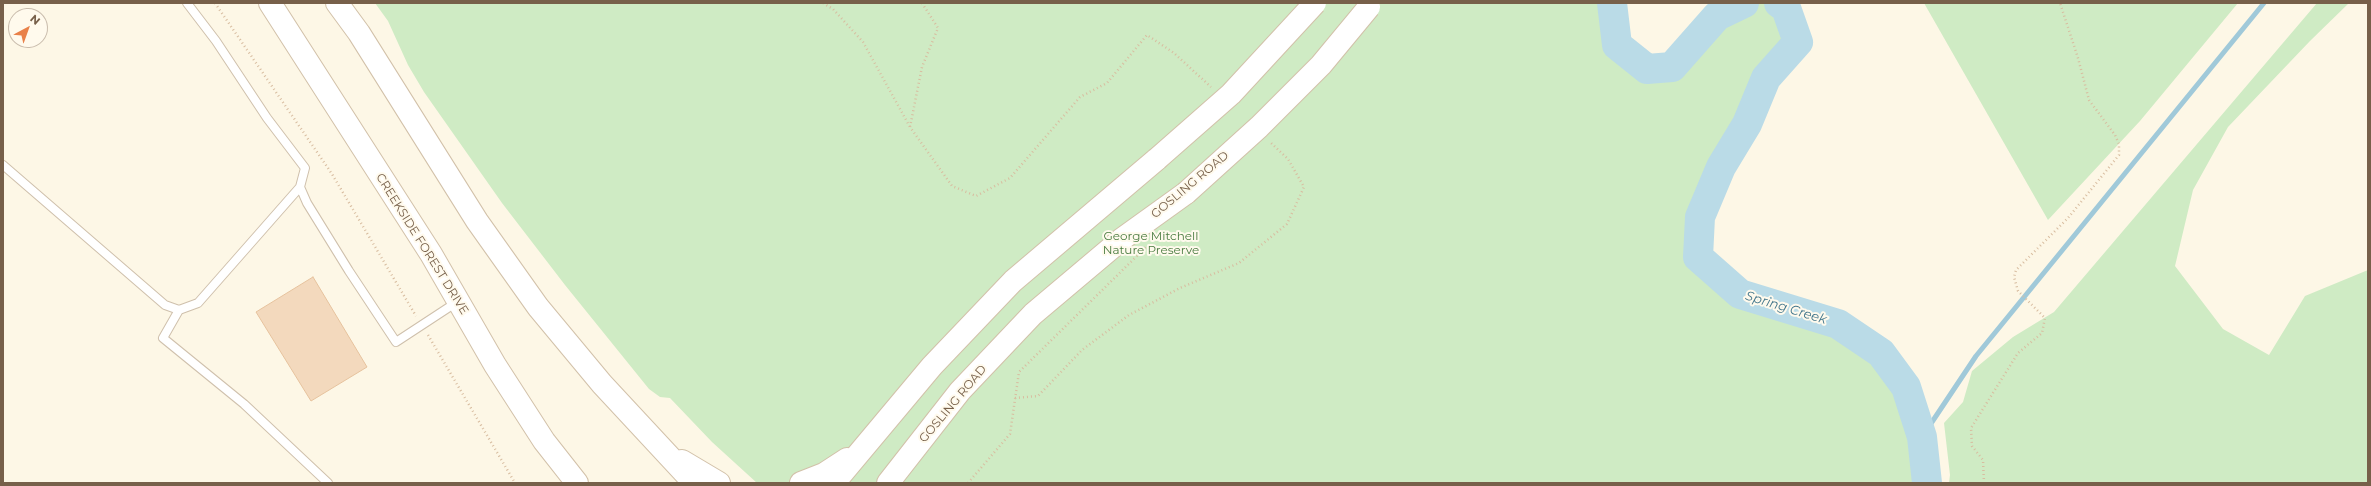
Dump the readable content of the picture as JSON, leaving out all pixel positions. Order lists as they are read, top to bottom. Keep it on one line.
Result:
{"streets":{"main road":["GOSLING ROAD","CREEKSIDE FOREST DRIVE"]},"water":["Spring Creek"],"parks":["George Mitchell Nature Preserve"],"north":"top right"}
